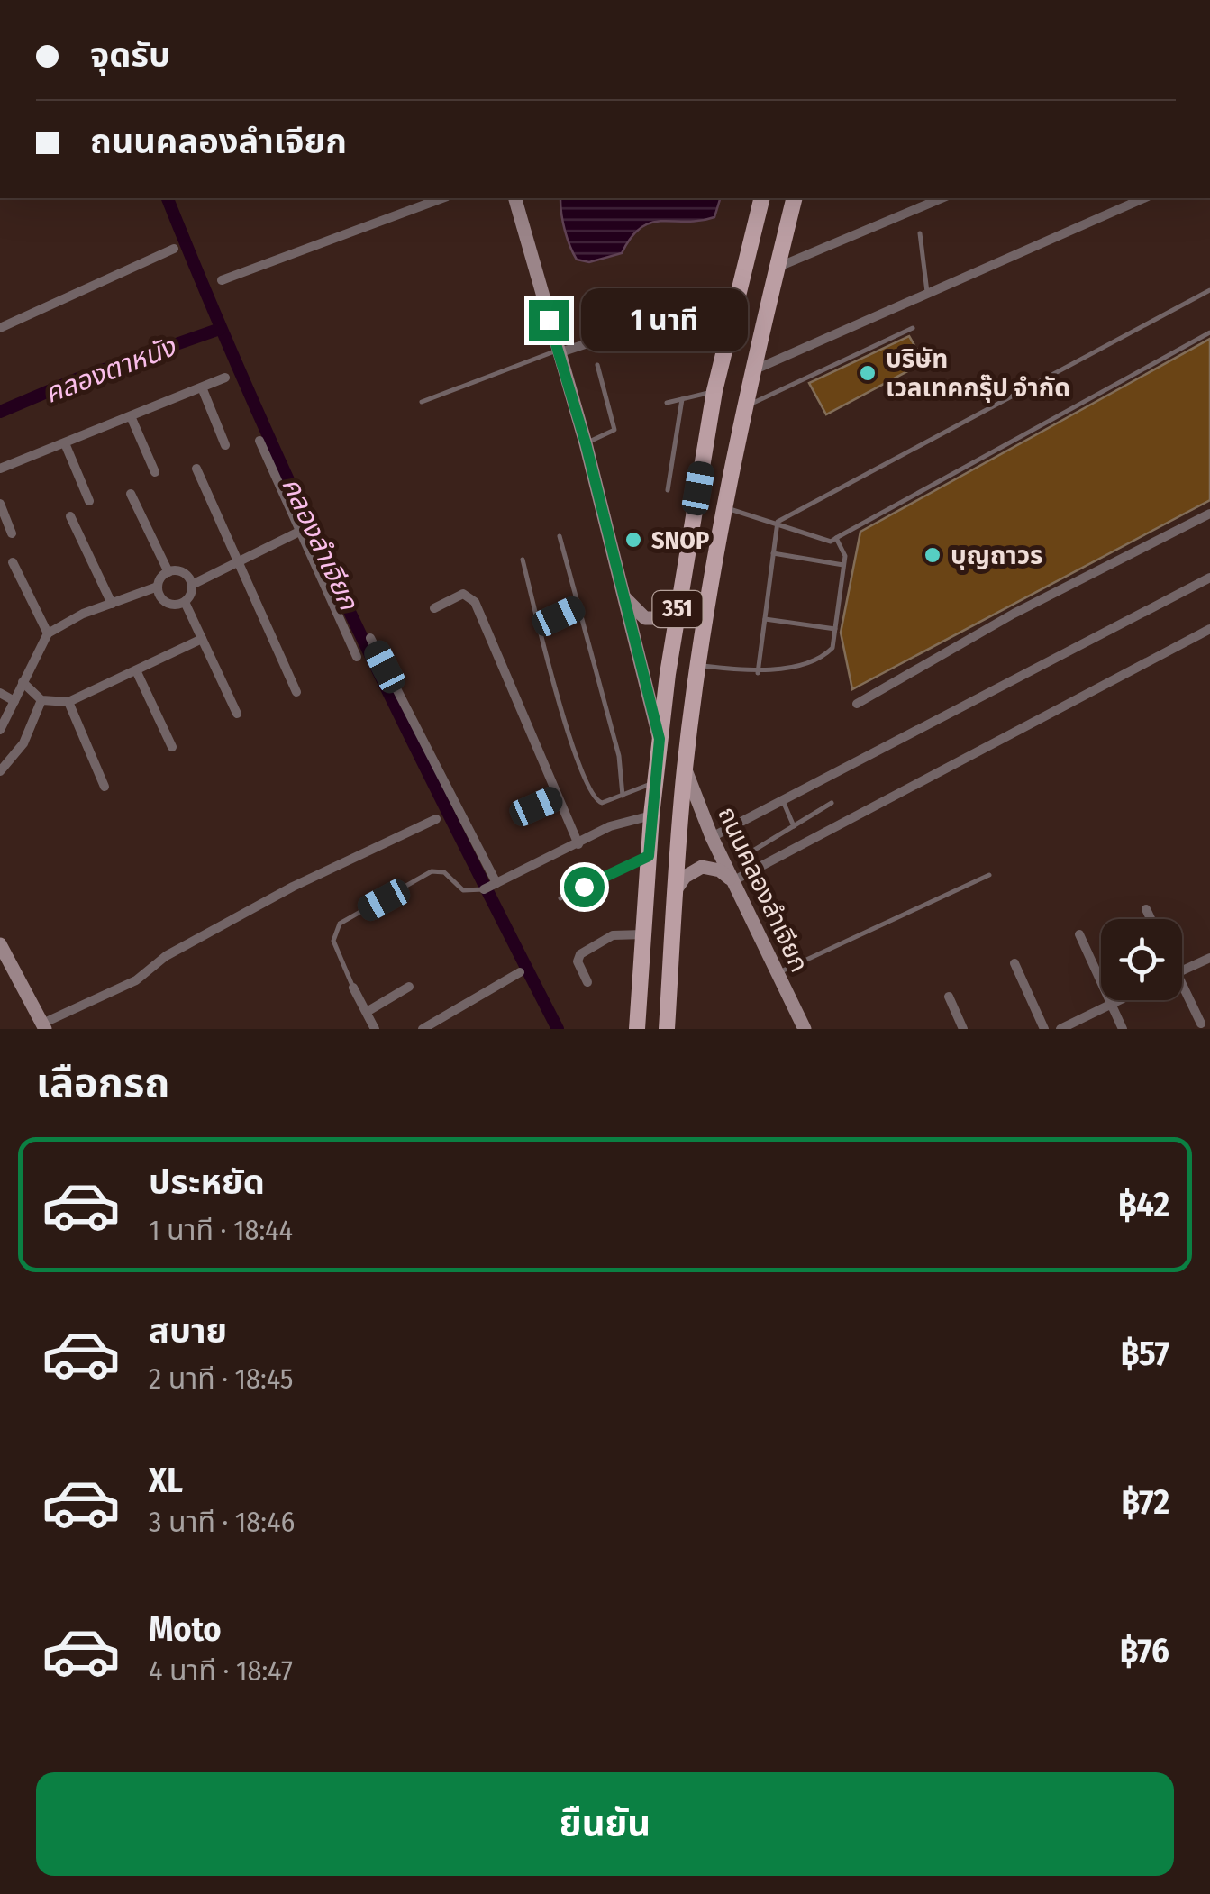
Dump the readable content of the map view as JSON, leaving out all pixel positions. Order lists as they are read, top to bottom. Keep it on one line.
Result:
{"streets":{"main road":["351"],"street":["ถนนคลองลำเจียก"]},"crossings":[["351","ถนนคลองลำเจียก"]],"water":["คลองตาหนัง","คลองลำเจียก"],"places":["บริษัท เวลเทคกรุ๊ป จำกัด","SNOP","บุญถาวร"],"page":{"banner":["จุดรับ","ถนนคลองลำเจียก"],"bubble":"1 นาที","heading":"เลือกรถ","list":[{"name":"ประหยัด","note":"1 นาที · 18:44","value":"฿42"},{"name":"สบาย","note":"2 นาที · 18:45","value":"฿57"},{"name":"XL","note":"3 นาที · 18:46","value":"฿72"},{"name":"Moto","note":"4 นาที · 18:47","value":"฿76"}],"buttons":"ยืนยัน"}}
